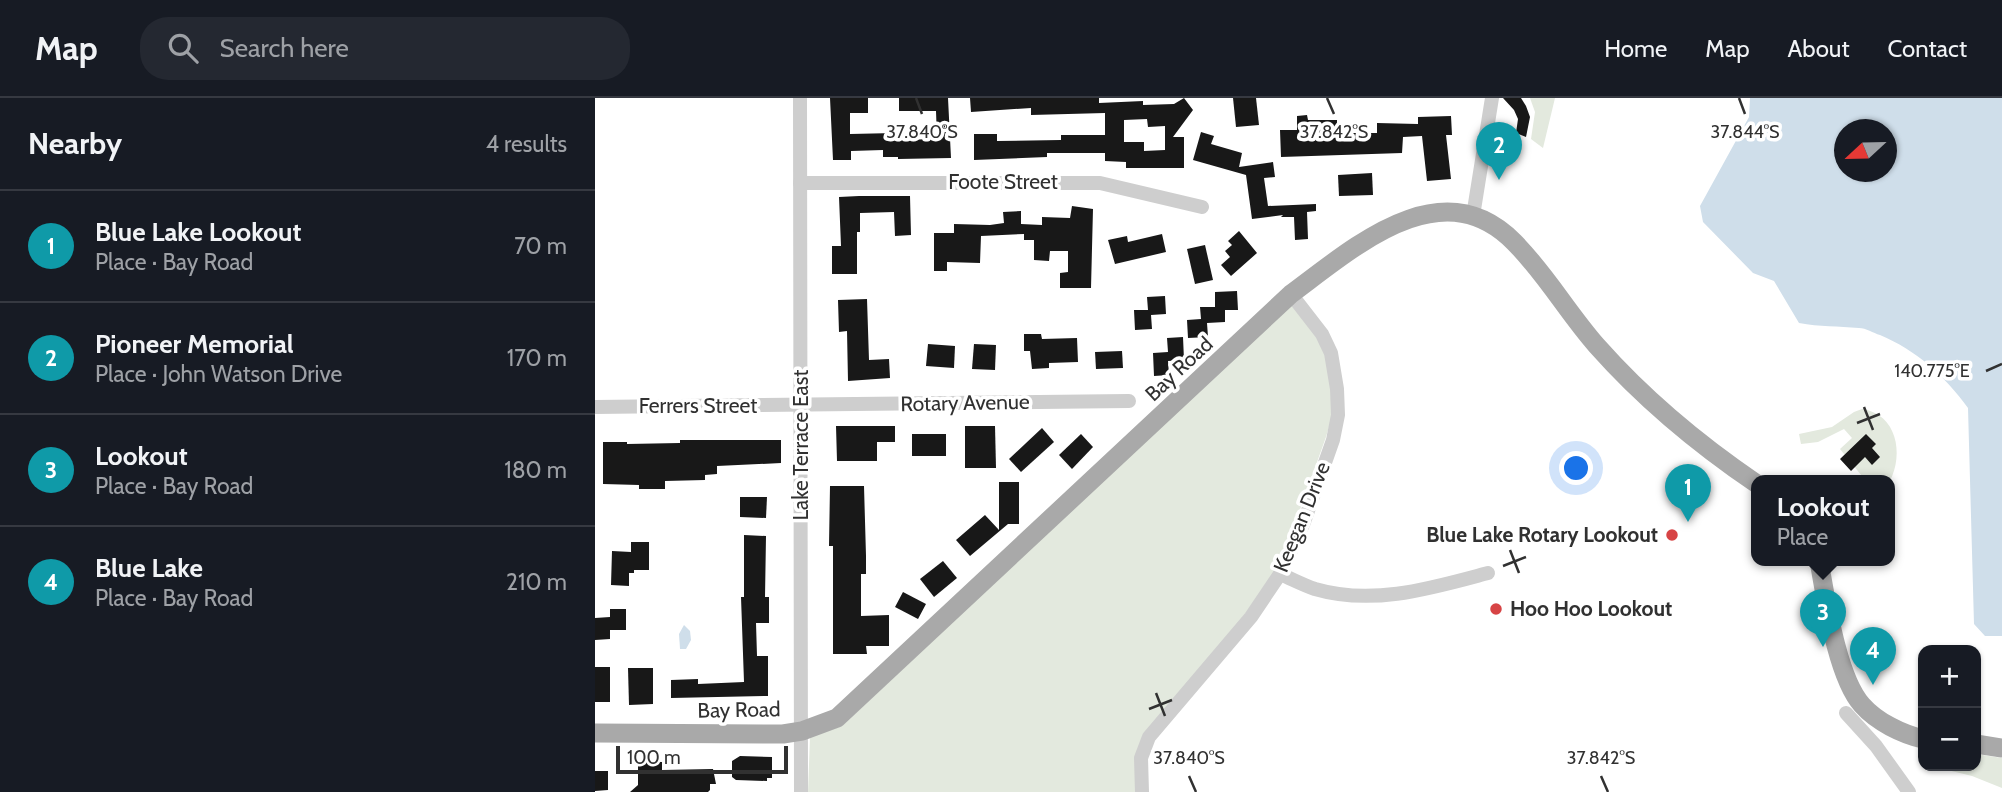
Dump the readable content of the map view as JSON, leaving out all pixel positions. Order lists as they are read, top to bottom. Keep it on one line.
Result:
{"streets":{"main road":["Bay Road"],"street":["Foote Street","Rotary Avenue","Ferrers Street","Lake Terrace East","Keegan Drive"]},"crossings":[["Foote Street","Lake Terrace East"],["Bay Road","Lake Terrace East"],["Bay Road","Keegan Drive"],["Rotary Avenue","Ferrers Street"],["Rotary Avenue","Lake Terrace East"],["Ferrers Street","Lake Terrace East"]],"places":["Blue Lake Rotary Lookout","Hoo Hoo Lookout"],"scale_bar":"100 m","north":"left","page":{"header":"Map","search":"Search here","nav":["Home","Map","About","Contact"],"heading":["Nearby","4 results"],"pins":["2","1","3","4"],"list":[{"mark":"1","name":"Blue Lake Lookout","note":"Place · Bay Road","value":"70 m"},{"mark":"2","name":"Pioneer Memorial","note":"Place · John Watson Drive","value":"170 m"},{"mark":"3","name":"Lookout","note":"Place · Bay Road","value":"180 m"},{"mark":"4","name":"Blue Lake","note":"Place · Bay Road","value":"210 m"}],"popup":["Lookout","Place"],"map_buttons":["+","−"],"scale":"100 m"},"coordinates":["37.840°S","37.842°S","37.844°S","140.775°E"]}
